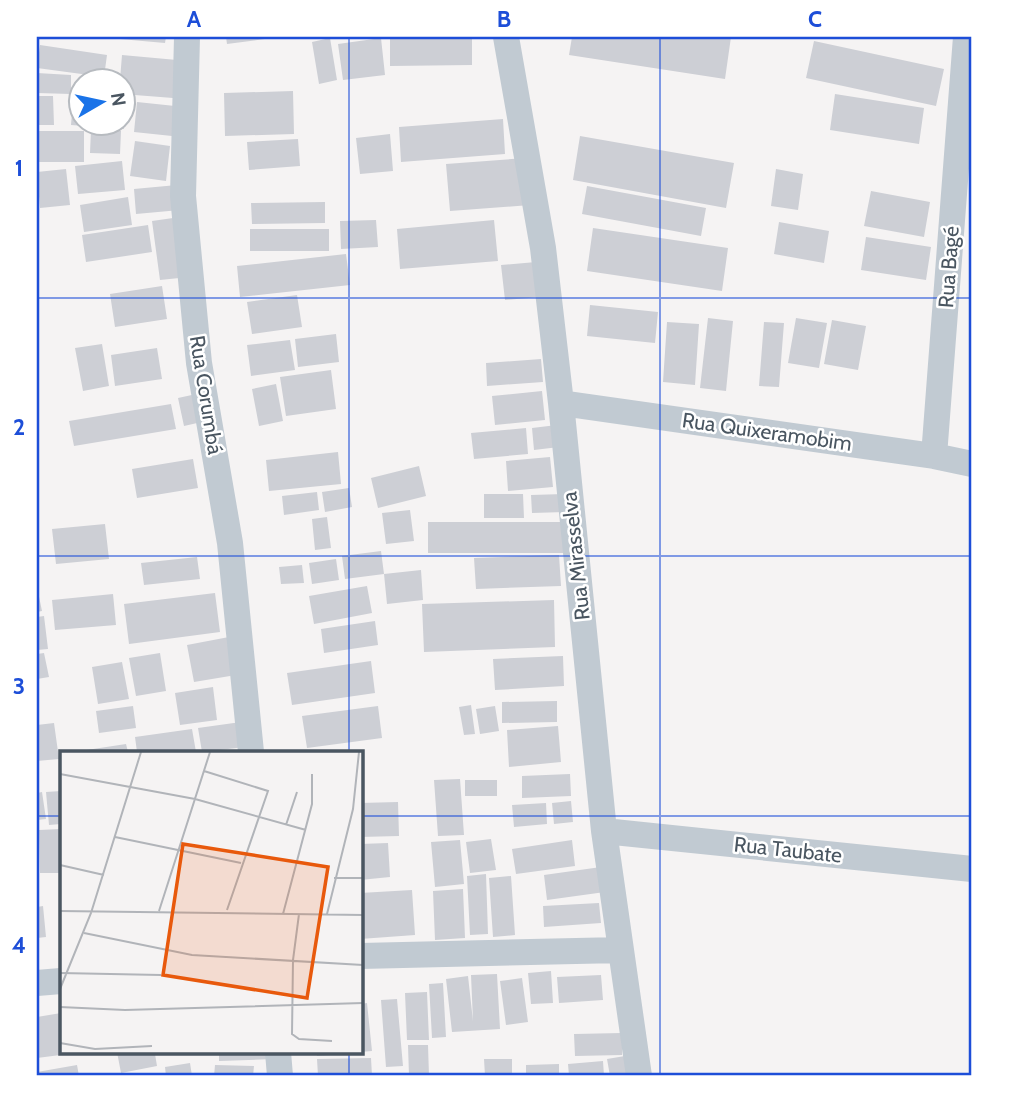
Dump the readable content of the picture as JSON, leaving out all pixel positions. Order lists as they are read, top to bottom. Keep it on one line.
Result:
{"streets":{"street":["Rua Bagé","Rua Corumbá","Rua Quixeramobim","Rua Mirasselva","Rua Taubate"]},"crossings":[["Rua Bagé","Rua Quixeramobim"],["Rua Quixeramobim","Rua Mirasselva"],["Rua Mirasselva","Rua Taubate"]],"north":"right","grid":{"columns":["A","B","C"],"rows":["1","2","3","4"]}}
